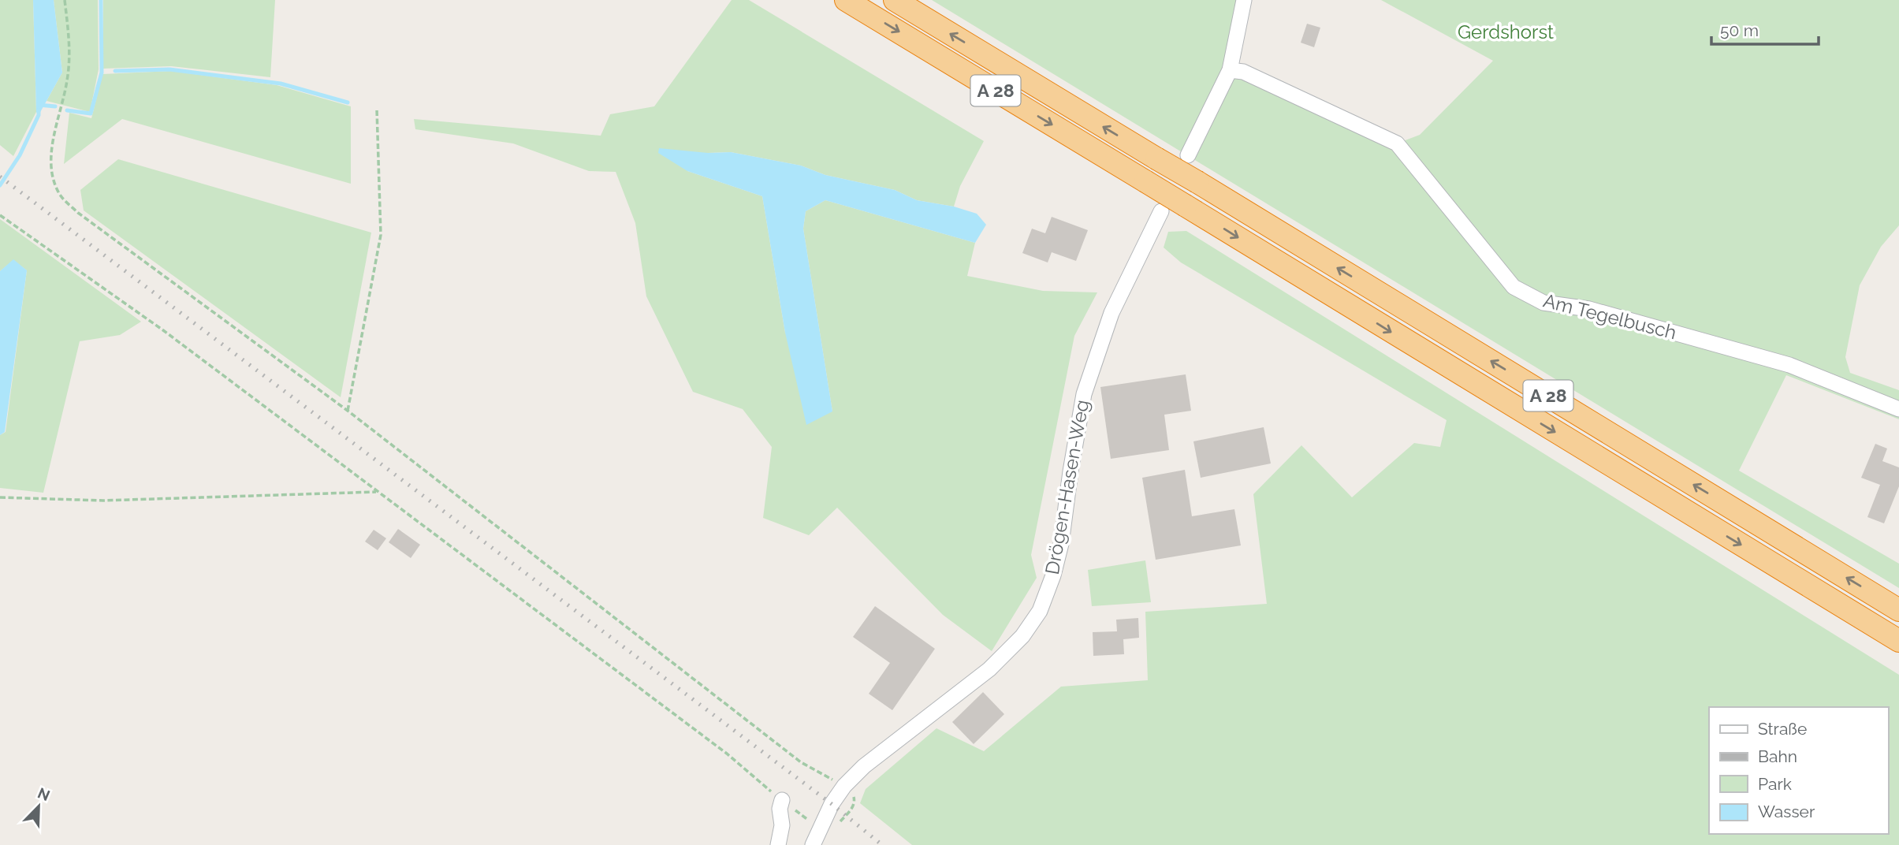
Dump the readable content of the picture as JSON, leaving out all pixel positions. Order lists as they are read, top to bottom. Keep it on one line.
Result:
{"streets":{"highway":["A 28"],"street":["Am Tegelbusch","Drögen-Hasen-Weg"]},"parks":["Gerdshorst"],"legend":["Straße","Bahn","Park","Wasser"],"scale_bar":"50 m","north":"top right"}
